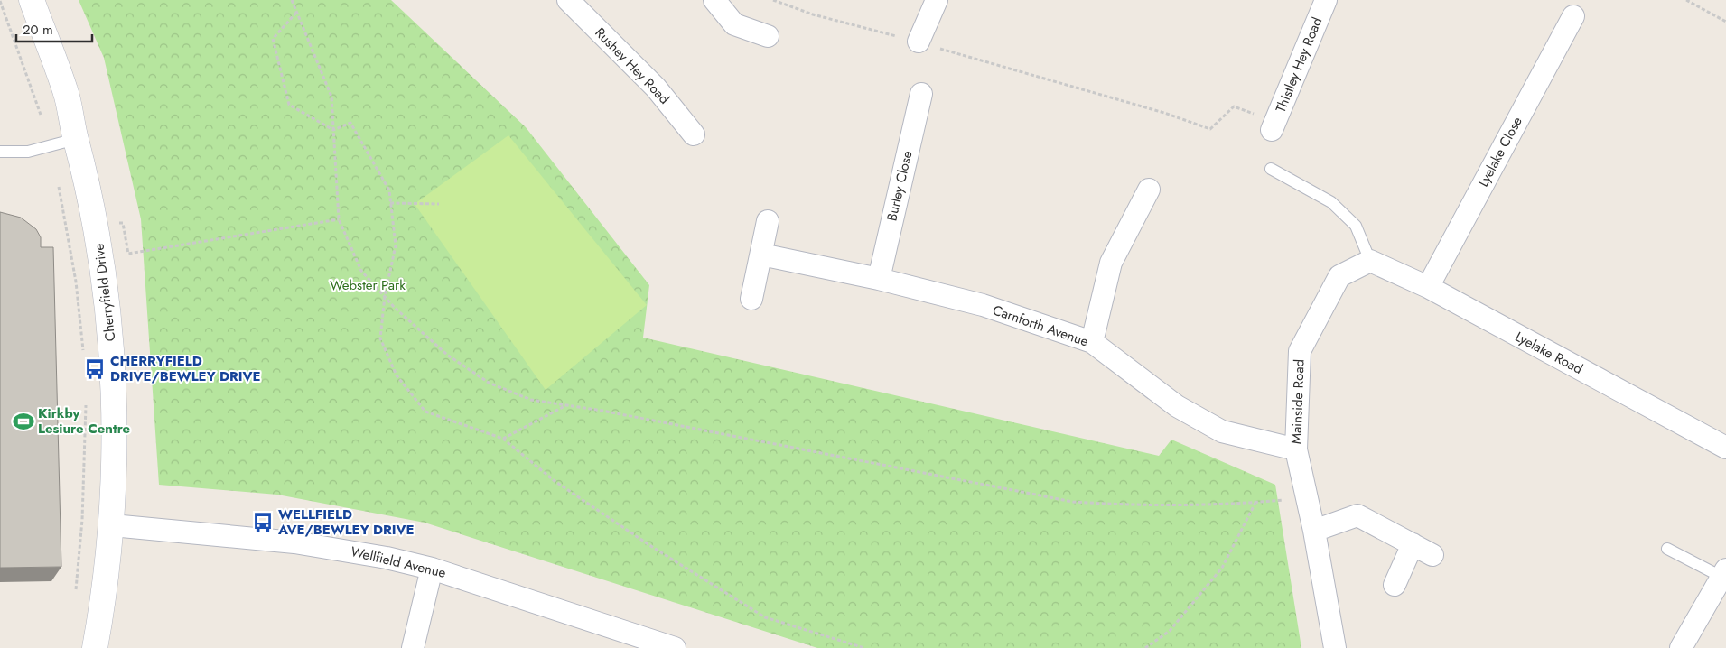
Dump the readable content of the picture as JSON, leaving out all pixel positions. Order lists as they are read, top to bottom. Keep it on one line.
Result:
{"streets":{"street":["Thistley Hey Road","Rushey Hey Road","Lyelake Close","Burley Close","Cherryfield Drive","Carnforth Avenue","Lyelake Road","Mainside Road","Wellfield Avenue"]},"crossings":[["Lyelake Close","Lyelake Road"],["Burley Close","Carnforth Avenue"],["Cherryfield Drive","Wellfield Avenue"],["Carnforth Avenue","Mainside Road"],["Lyelake Road","Mainside Road"]],"parks":["Webster Park"],"places":{"bus stop":["CHERRYFIELD DRIVE/BEWLEY DRIVE","WELLFIELD AVE/BEWLEY DRIVE"],"sports":["Kirkby Lesiure Centre"]},"scale_bar":"20 m"}
